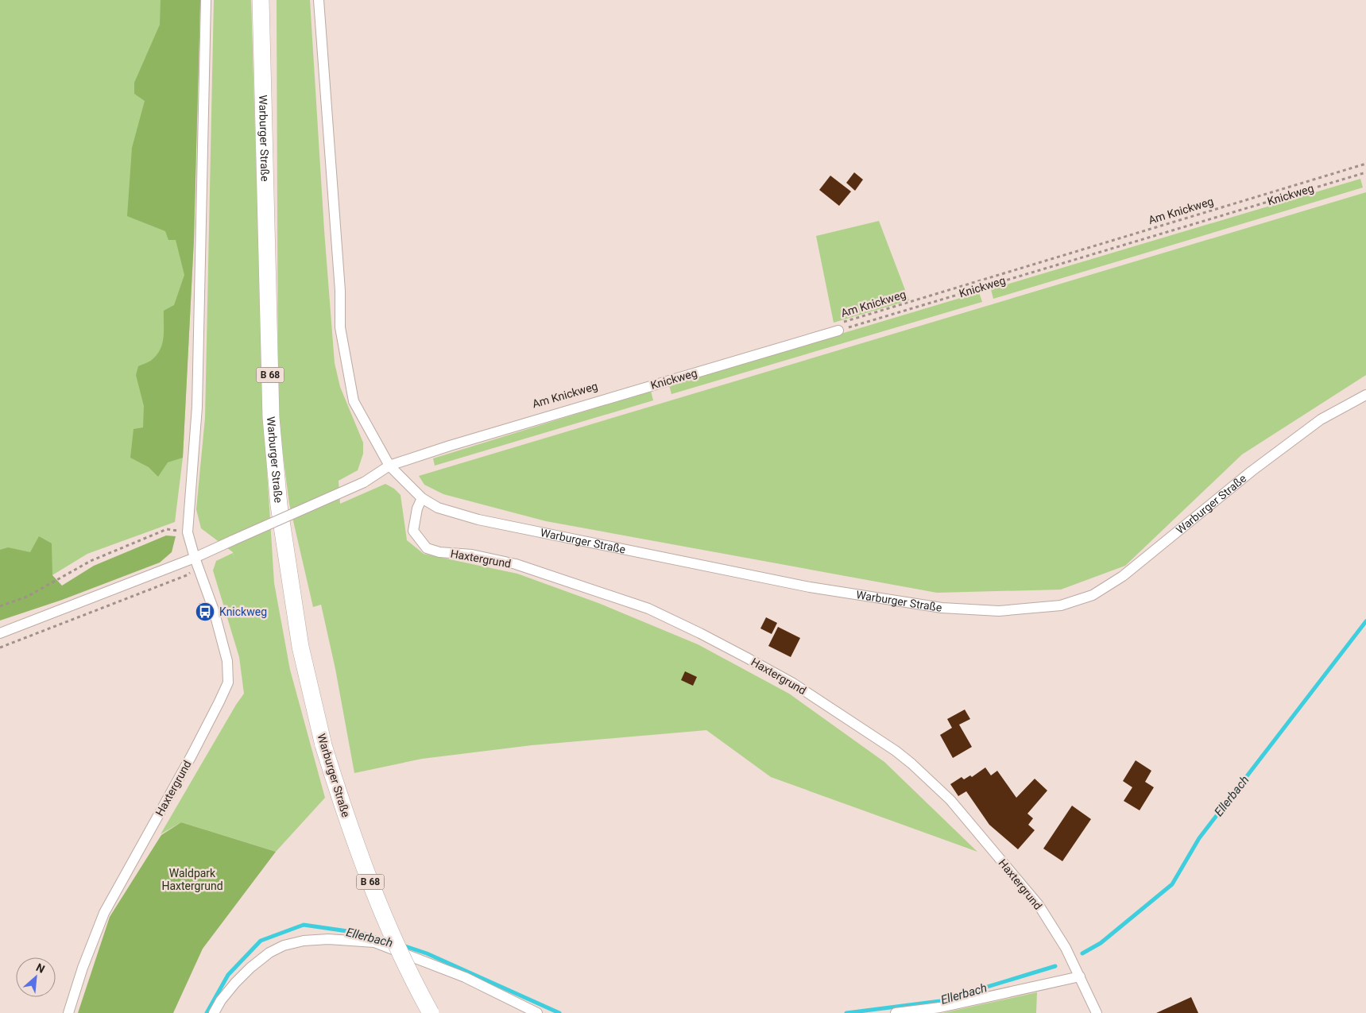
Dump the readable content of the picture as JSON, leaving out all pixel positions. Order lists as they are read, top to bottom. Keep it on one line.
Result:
{"streets":{"main road":["Warburger Straße","B 68"],"street":["Knickweg","Haxtergrund"],"path":["Am Knickweg"]},"crossings":[["Warburger Straße","Knickweg"],["Warburger Straße","Haxtergrund"],["Knickweg","Am Knickweg"],["Knickweg","Haxtergrund"]],"water":["Ellerbach"],"parks":["Waldpark Haxtergrund"],"places":{"bus stop":["Knickweg"]},"north":"top right"}
